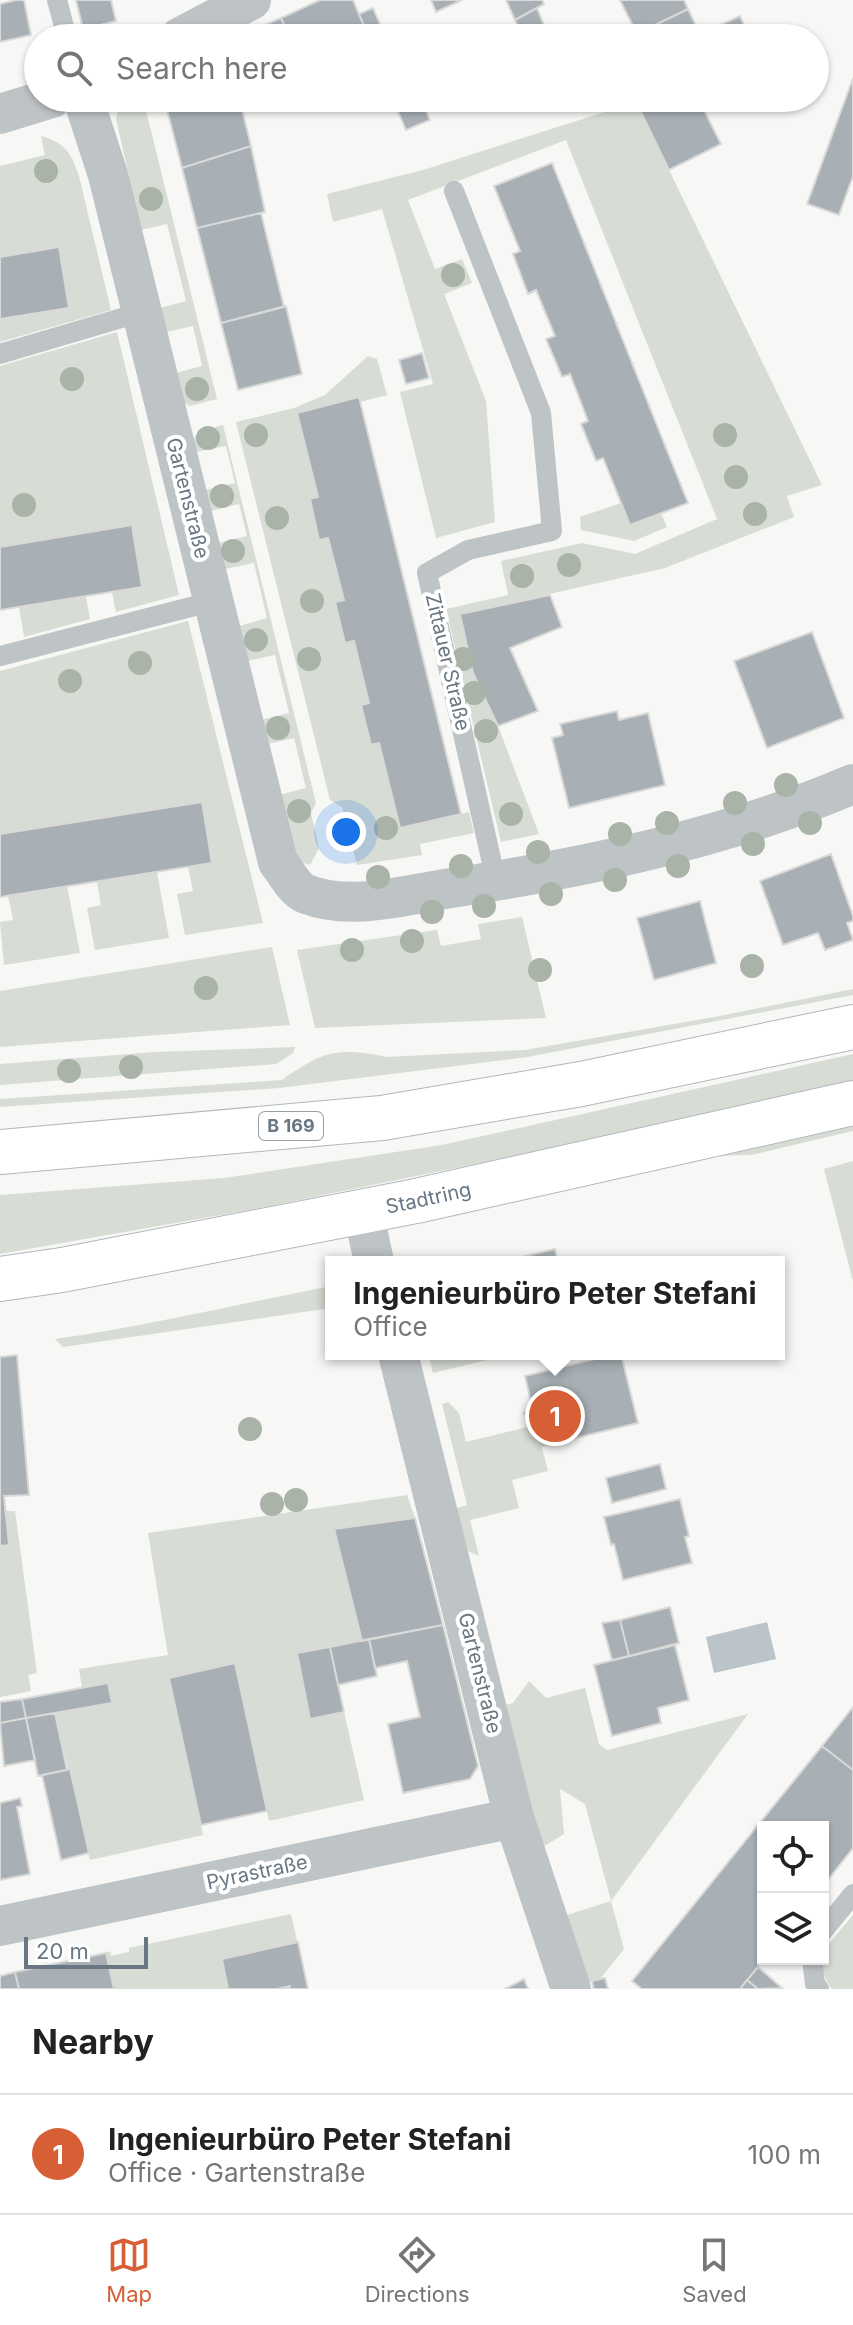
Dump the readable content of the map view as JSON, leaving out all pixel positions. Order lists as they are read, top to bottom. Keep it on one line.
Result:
{"streets":{"main road":["B 169","Stadtring"],"street":["Gartenstraße","Pyrastraße"],"lane":["Zittauer Straße"]},"crossings":[["Gartenstraße","Zittauer Straße"],["Gartenstraße","Pyrastraße"]],"scale_bar":"20 m","page":{"search":"Search here","popup":["Ingenieurbüro Peter Stefani","Office"],"pins":"1","scale":"20 m","heading":"Nearby","list":[{"mark":"1","name":"Ingenieurbüro Peter Stefani","note":"Office · Gartenstraße","value":"100 m"}],"nav":["Map","Directions","Saved"]}}
